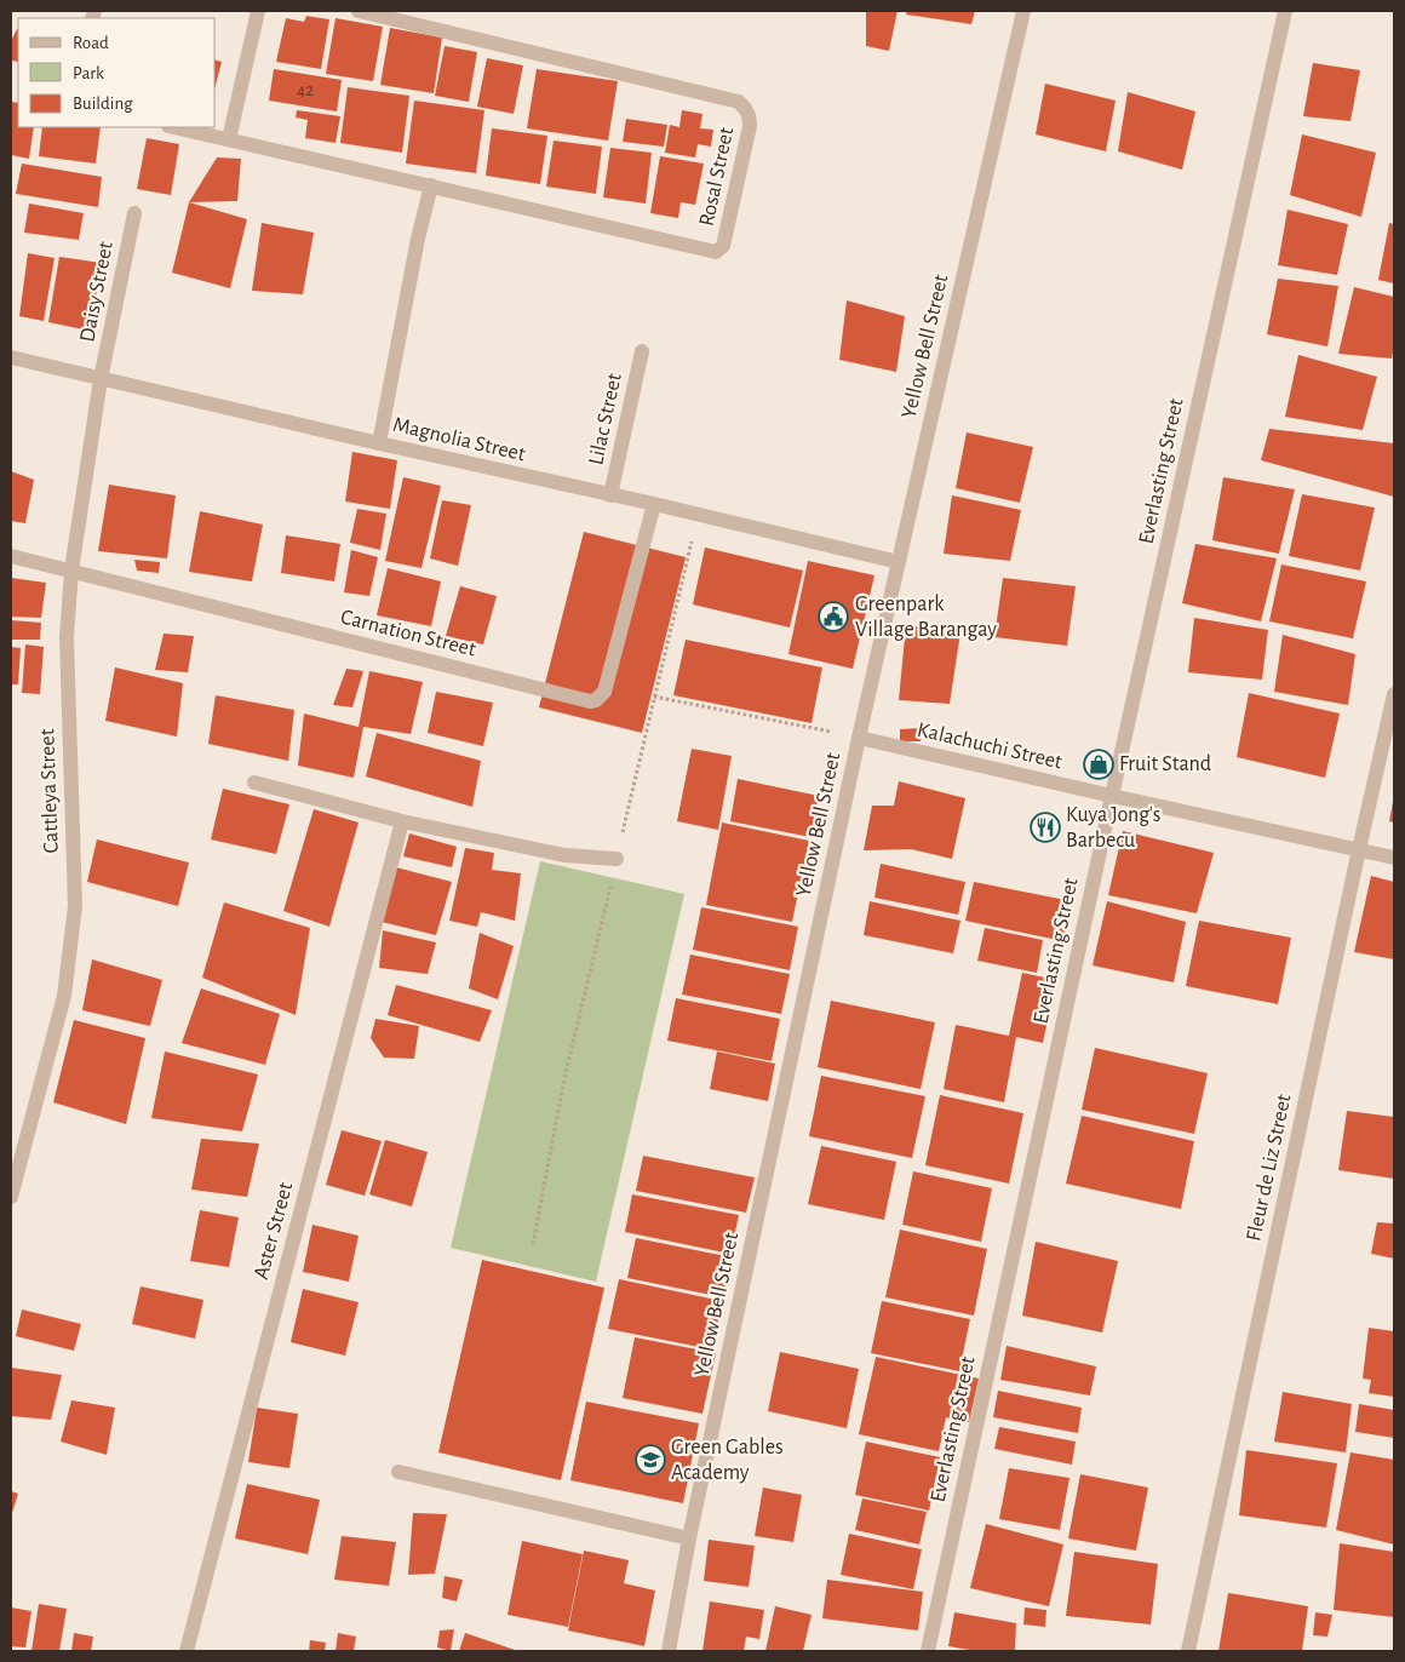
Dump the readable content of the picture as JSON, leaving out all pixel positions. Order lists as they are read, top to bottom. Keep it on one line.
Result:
{"streets":{"street":["Rosal Street","Daisy Street","Yellow Bell Street","Lilac Street","Magnolia Street","Everlasting Street","Carnation Street","Kalachuchi Street","Cattleya Street","Fleur de Liz Street","Aster Street"]},"crossings":[["Daisy Street","Magnolia Street"],["Daisy Street","Cattleya Street"],["Yellow Bell Street","Magnolia Street"],["Yellow Bell Street","Kalachuchi Street"],["Lilac Street","Magnolia Street"],["Magnolia Street","Carnation Street"],["Magnolia Street","Cattleya Street"],["Everlasting Street","Kalachuchi Street"],["Carnation Street","Cattleya Street"],["Kalachuchi Street","Fleur de Liz Street"]],"places":{"public building":["Greenpark Village Barangay"],"shop":["Fruit Stand"],"restaurant":["Kuya Jong's Barbecu"],"school or university":["Green Gables Academy"]},"house_numbers":["42"],"legend":["Road","Park","Building"]}
